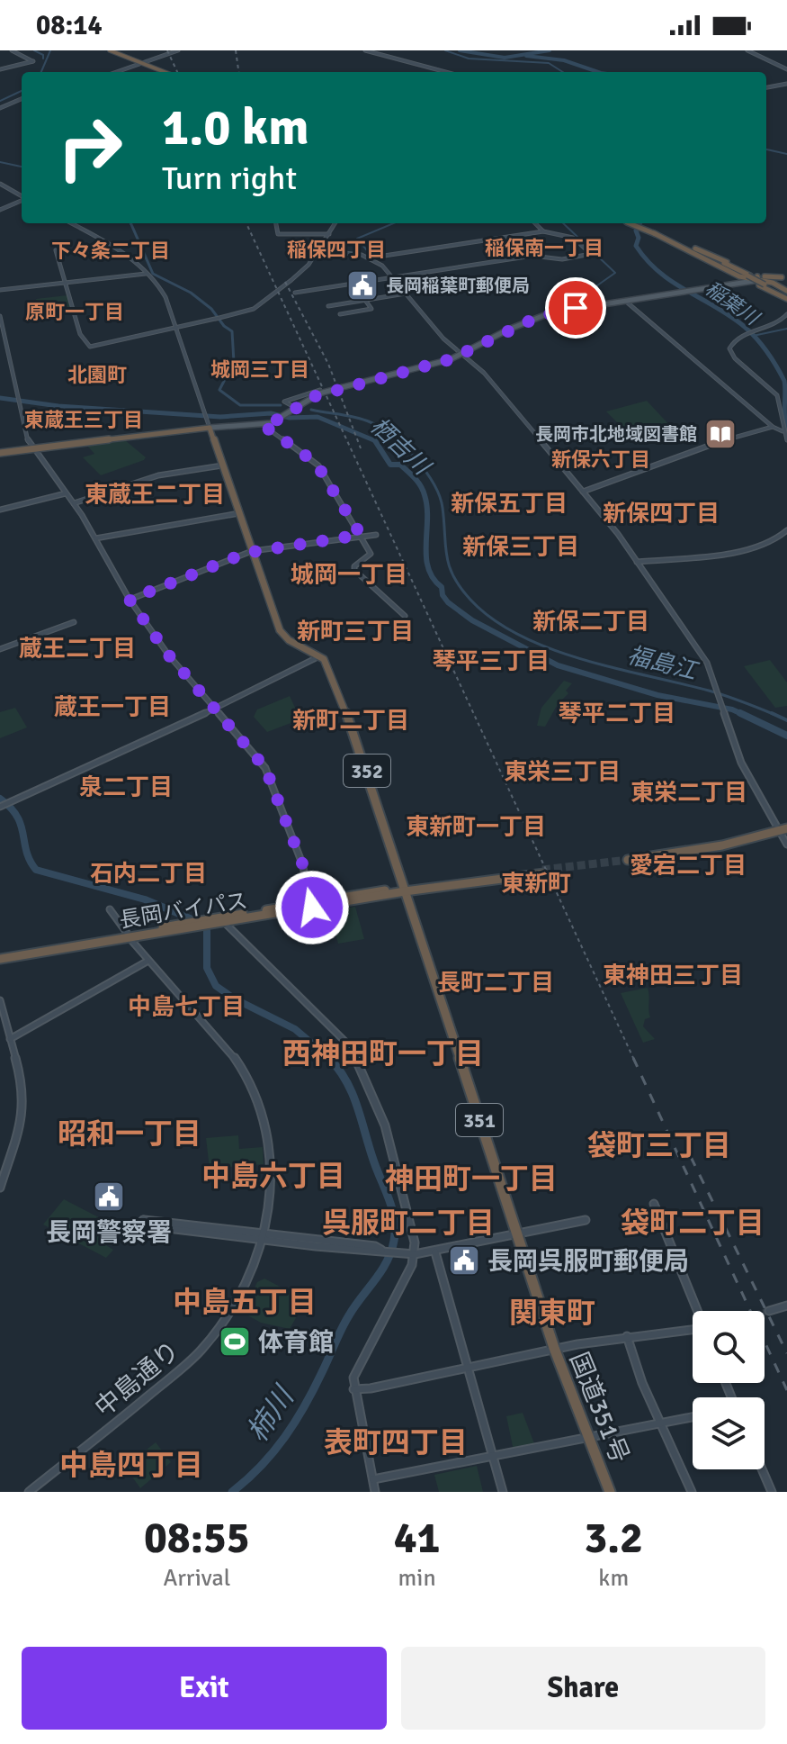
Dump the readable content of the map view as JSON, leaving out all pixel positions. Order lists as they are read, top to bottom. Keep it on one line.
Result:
{"streets":{"highway":["352","長岡バイパス","351","国道351号"],"street":["中島通り"]},"crossings":[["352","長岡バイパス"],["352","国道351号"],["長岡バイパス","中島通り"],["長岡バイパス","国道351号"]],"districts":["稲保南一丁目","稲保四丁目","下々条二丁目","原町一丁目","城岡三丁目","北園町","東蔵王三丁目","新保六丁目","東蔵王二丁目","新保五丁目","新保四丁目","新保三丁目","城岡一丁目","新保二丁目","新町三丁目","蔵王二丁目","琴平三丁目","蔵王一丁目","琴平二丁目","新町二丁目","東栄三丁目","泉二丁目","東栄二丁目","東新町一丁目","愛宕二丁目","石内二丁目","東新町","東神田三丁目","長町二丁目","中島七丁目","西神田町一丁目","昭和一丁目","袋町三丁目","中島六丁目","神田町一丁目","呉服町二丁目","袋町二丁目","中島五丁目","関東町","表町四丁目","中島四丁目"],"water":["稲葉川","栖吉川","福島江","柿川"],"places":{"public building":["長岡稲葉町郵便局","長岡警察署","長岡呉服町郵便局"],"library":["長岡市北地域図書館"],"sports":["体育館"]},"page":{"status":"08:14","turn":["1.0 km","Turn right"],"eta":["08:55","Arrival","41","min","3.2","km"],"buttons":["Exit","Share"]}}
